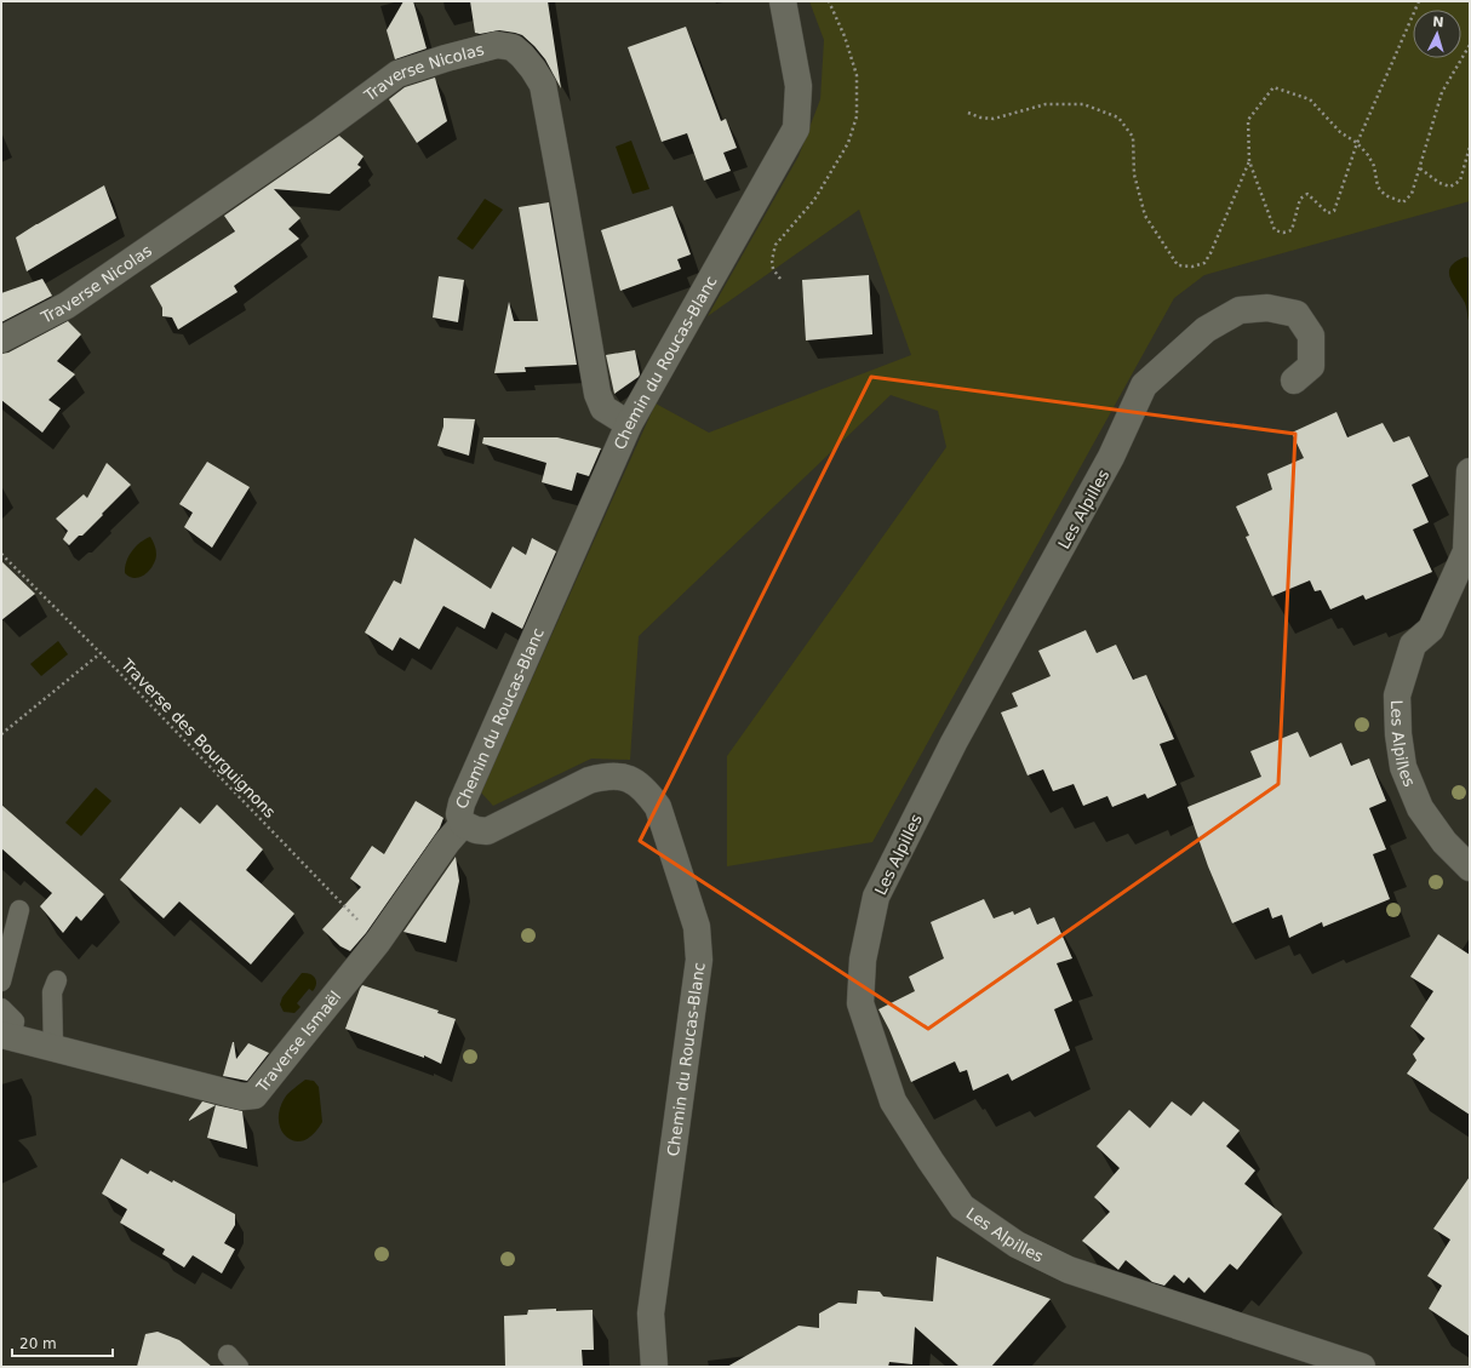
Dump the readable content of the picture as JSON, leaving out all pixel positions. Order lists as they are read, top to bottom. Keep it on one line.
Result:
{"streets":{"street":["Traverse Nicolas","Chemin du Roucas-Blanc","Les Alpilles","Traverse Ismaël"],"path":["Traverse des Bourguignons"]},"crossings":[["Traverse Nicolas","Chemin du Roucas-Blanc"],["Chemin du Roucas-Blanc","Traverse Ismaël"],["Traverse des Bourguignons","Traverse Ismaël"]],"scale_bar":"20 m","north":"top"}
